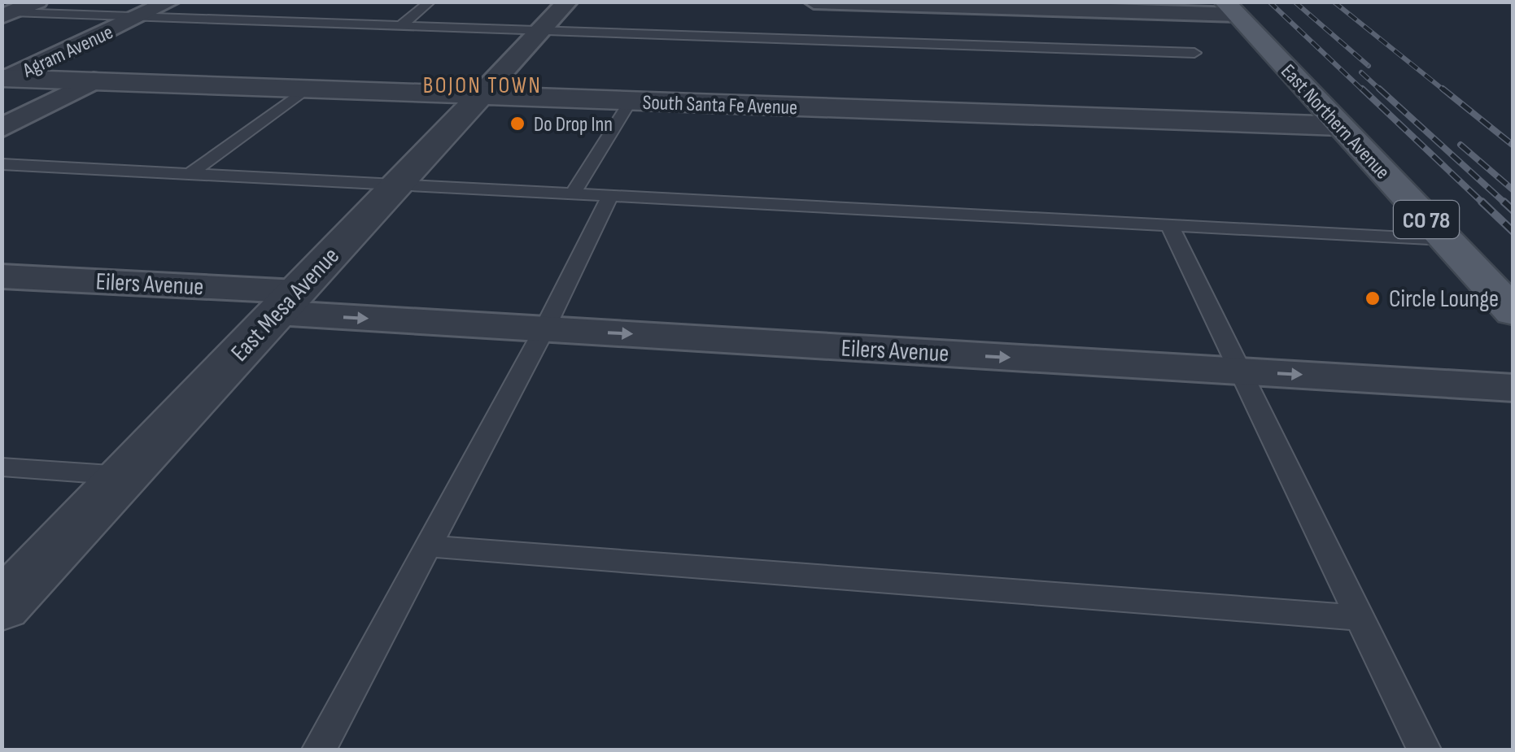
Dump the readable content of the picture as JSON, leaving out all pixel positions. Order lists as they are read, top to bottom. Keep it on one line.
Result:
{"streets":{"main road":["East Northern Avenue","CO 78"],"street":["Agram Avenue","South Santa Fe Avenue","Eilers Avenue","East Mesa Avenue"]},"crossings":[["Agram Avenue","South Santa Fe Avenue"],["South Santa Fe Avenue","East Northern Avenue"],["South Santa Fe Avenue","East Mesa Avenue"],["Eilers Avenue","East Mesa Avenue"]],"districts":["BOJON TOWN"],"places":["Do Drop Inn","Circle Lounge"]}
